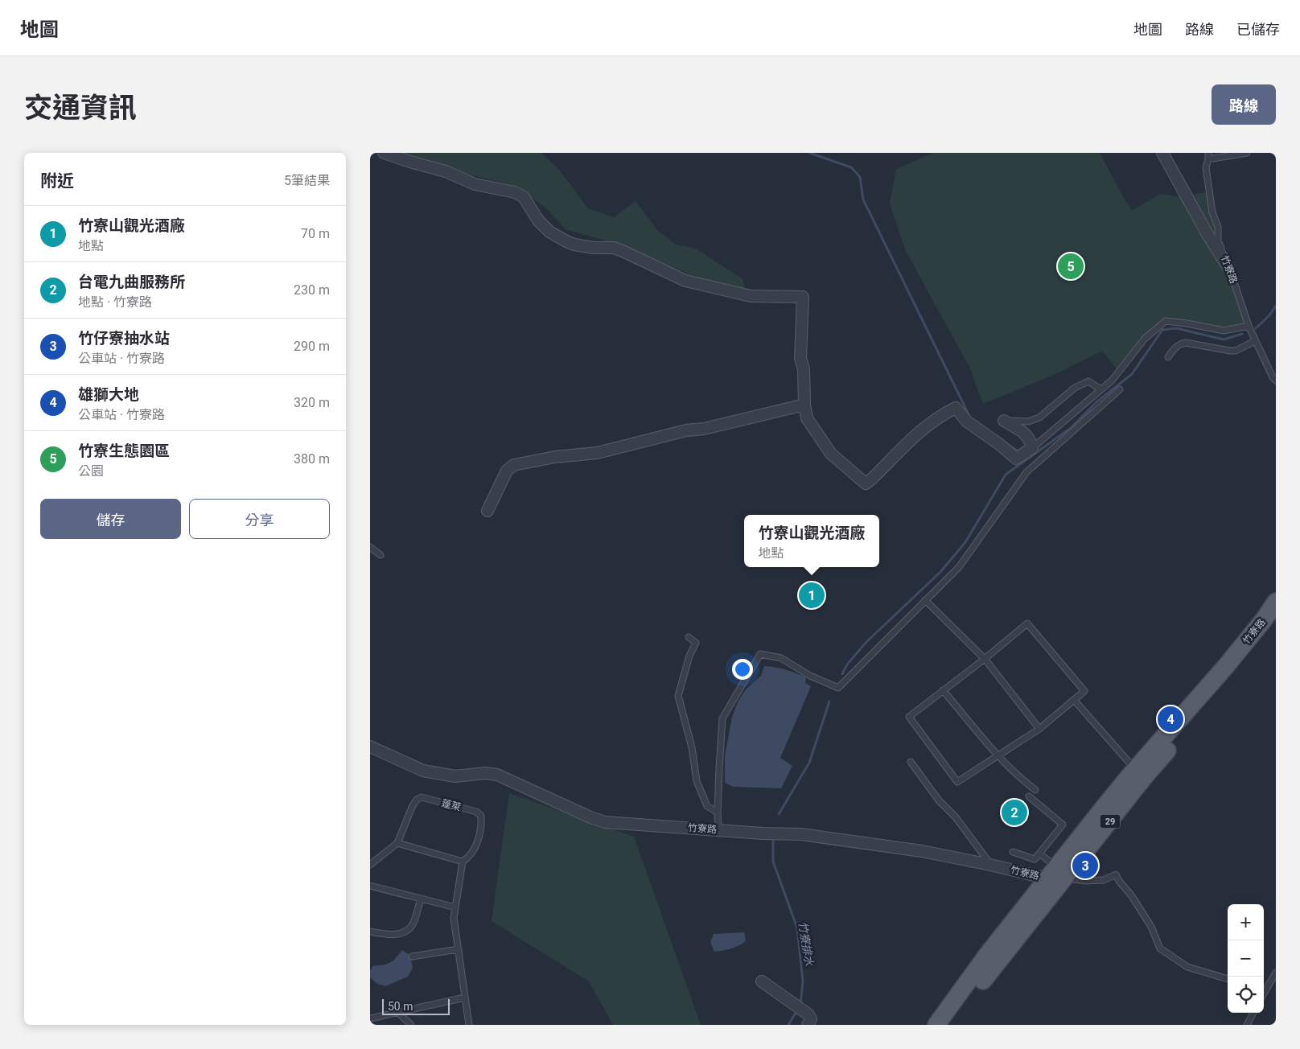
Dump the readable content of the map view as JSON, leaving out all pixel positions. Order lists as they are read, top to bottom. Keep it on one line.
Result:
{"streets":{"main road":["竹寮路","29"],"lane":["蓬萊"]},"water":["竹寮排水"],"scale_bar":"50 m","page":{"header":"地圖","nav":["地圖","路線","已儲存"],"title":"交通資訊","buttons":["路線",["儲存","分享"]],"heading":["附近","5筆結果"],"list":[{"mark":"1","name":"竹寮山觀光酒廠","note":"地點","value":"70 m"},{"mark":"2","name":"台電九曲服務所","note":"地點 · 竹寮路","value":"230 m"},{"mark":"3","name":"竹仔寮抽水站","note":"公車站 · 竹寮路","value":"290 m"},{"mark":"4","name":"雄獅大地","note":"公車站 · 竹寮路","value":"320 m"},{"mark":"5","name":"竹寮生態園區","note":"公園","value":"380 m"}],"pins":["5","1","4","2","3"],"popup":["竹寮山觀光酒廠","地點"],"map_buttons":["+","−"],"scale":"50 m"}}
